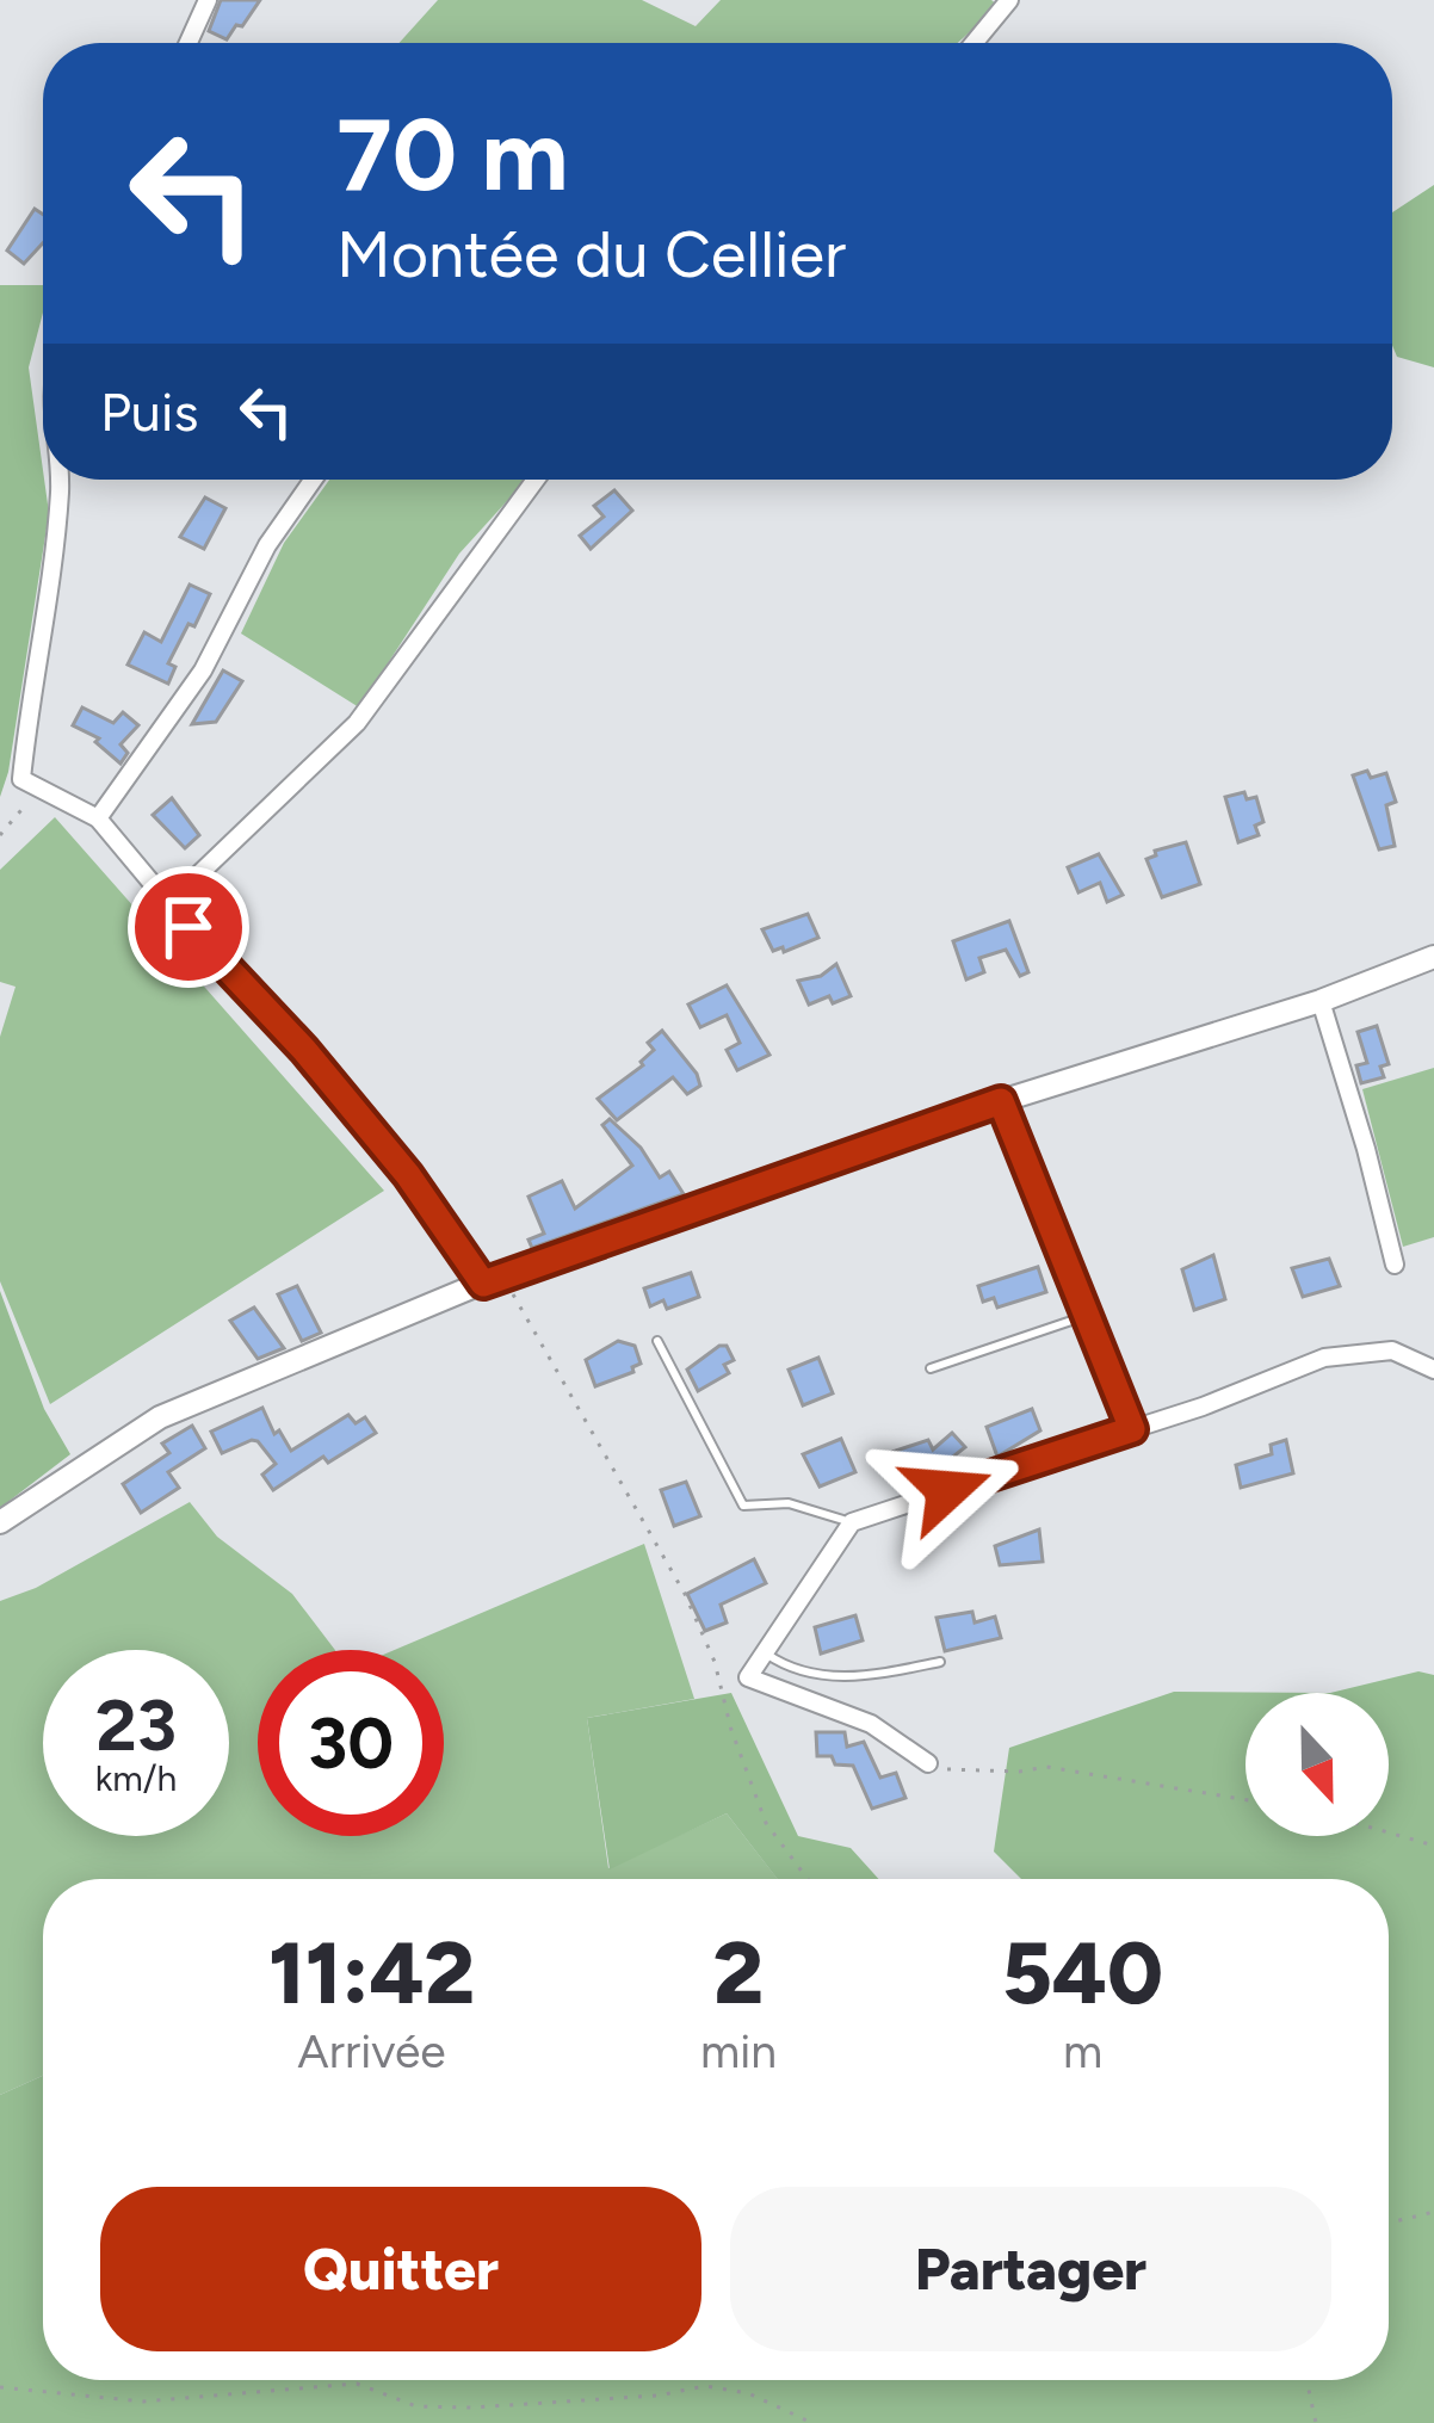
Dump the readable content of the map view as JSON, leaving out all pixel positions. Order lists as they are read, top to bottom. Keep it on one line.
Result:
{"north":"bottom","page":{"turn":["70 m","Montée du Cellier"],"then":"Puis","speed":"23 km/h","limit":"30","eta":["11:42","Arrivée","2","min","540","m"],"buttons":["Quitter","Partager"]}}
